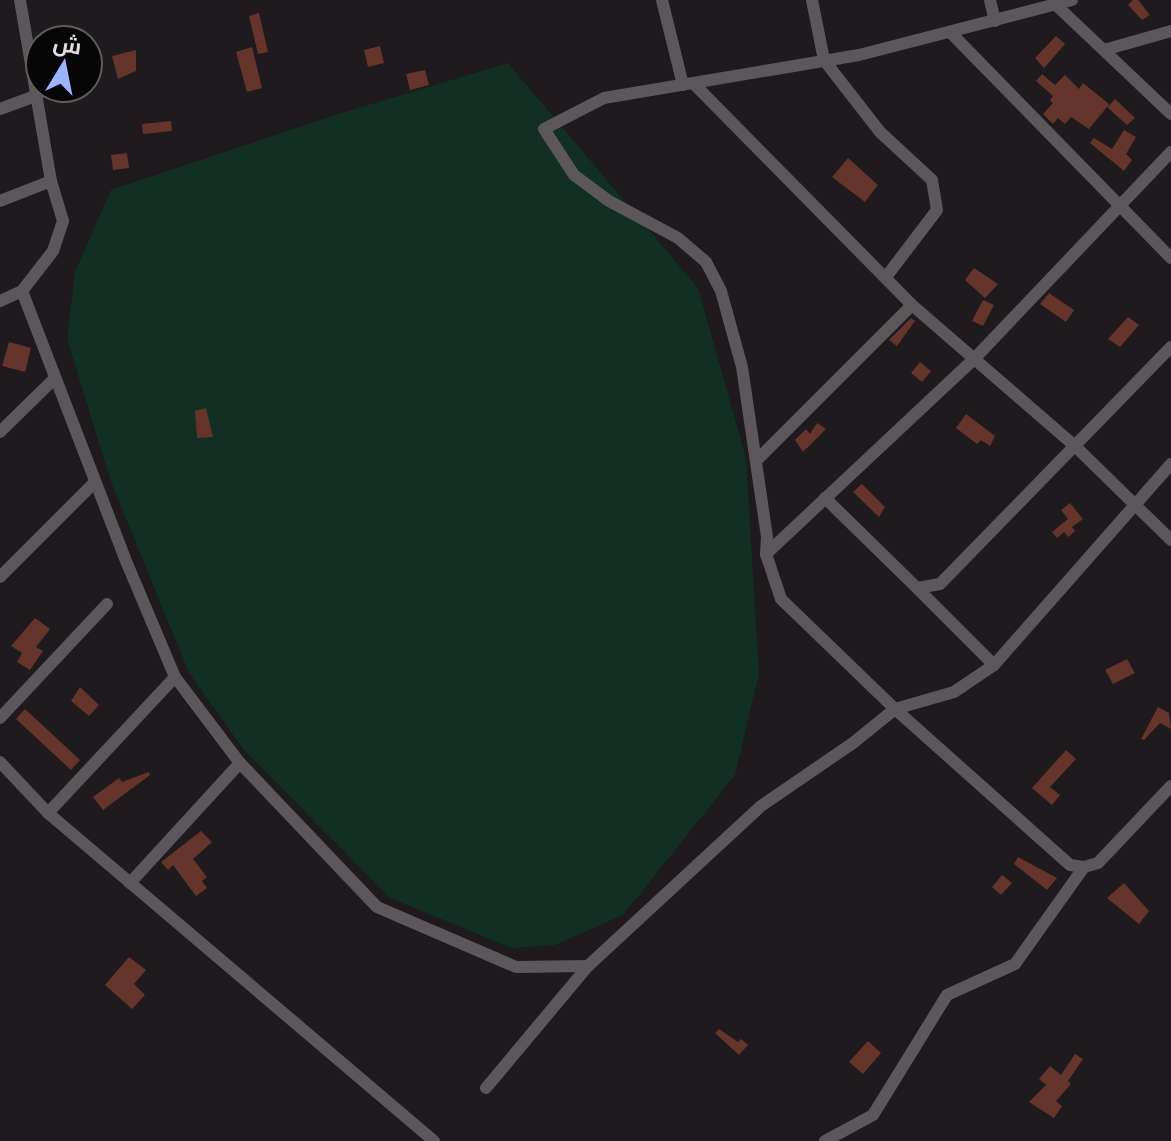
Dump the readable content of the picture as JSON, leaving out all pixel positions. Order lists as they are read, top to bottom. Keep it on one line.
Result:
{"north":"top"}
